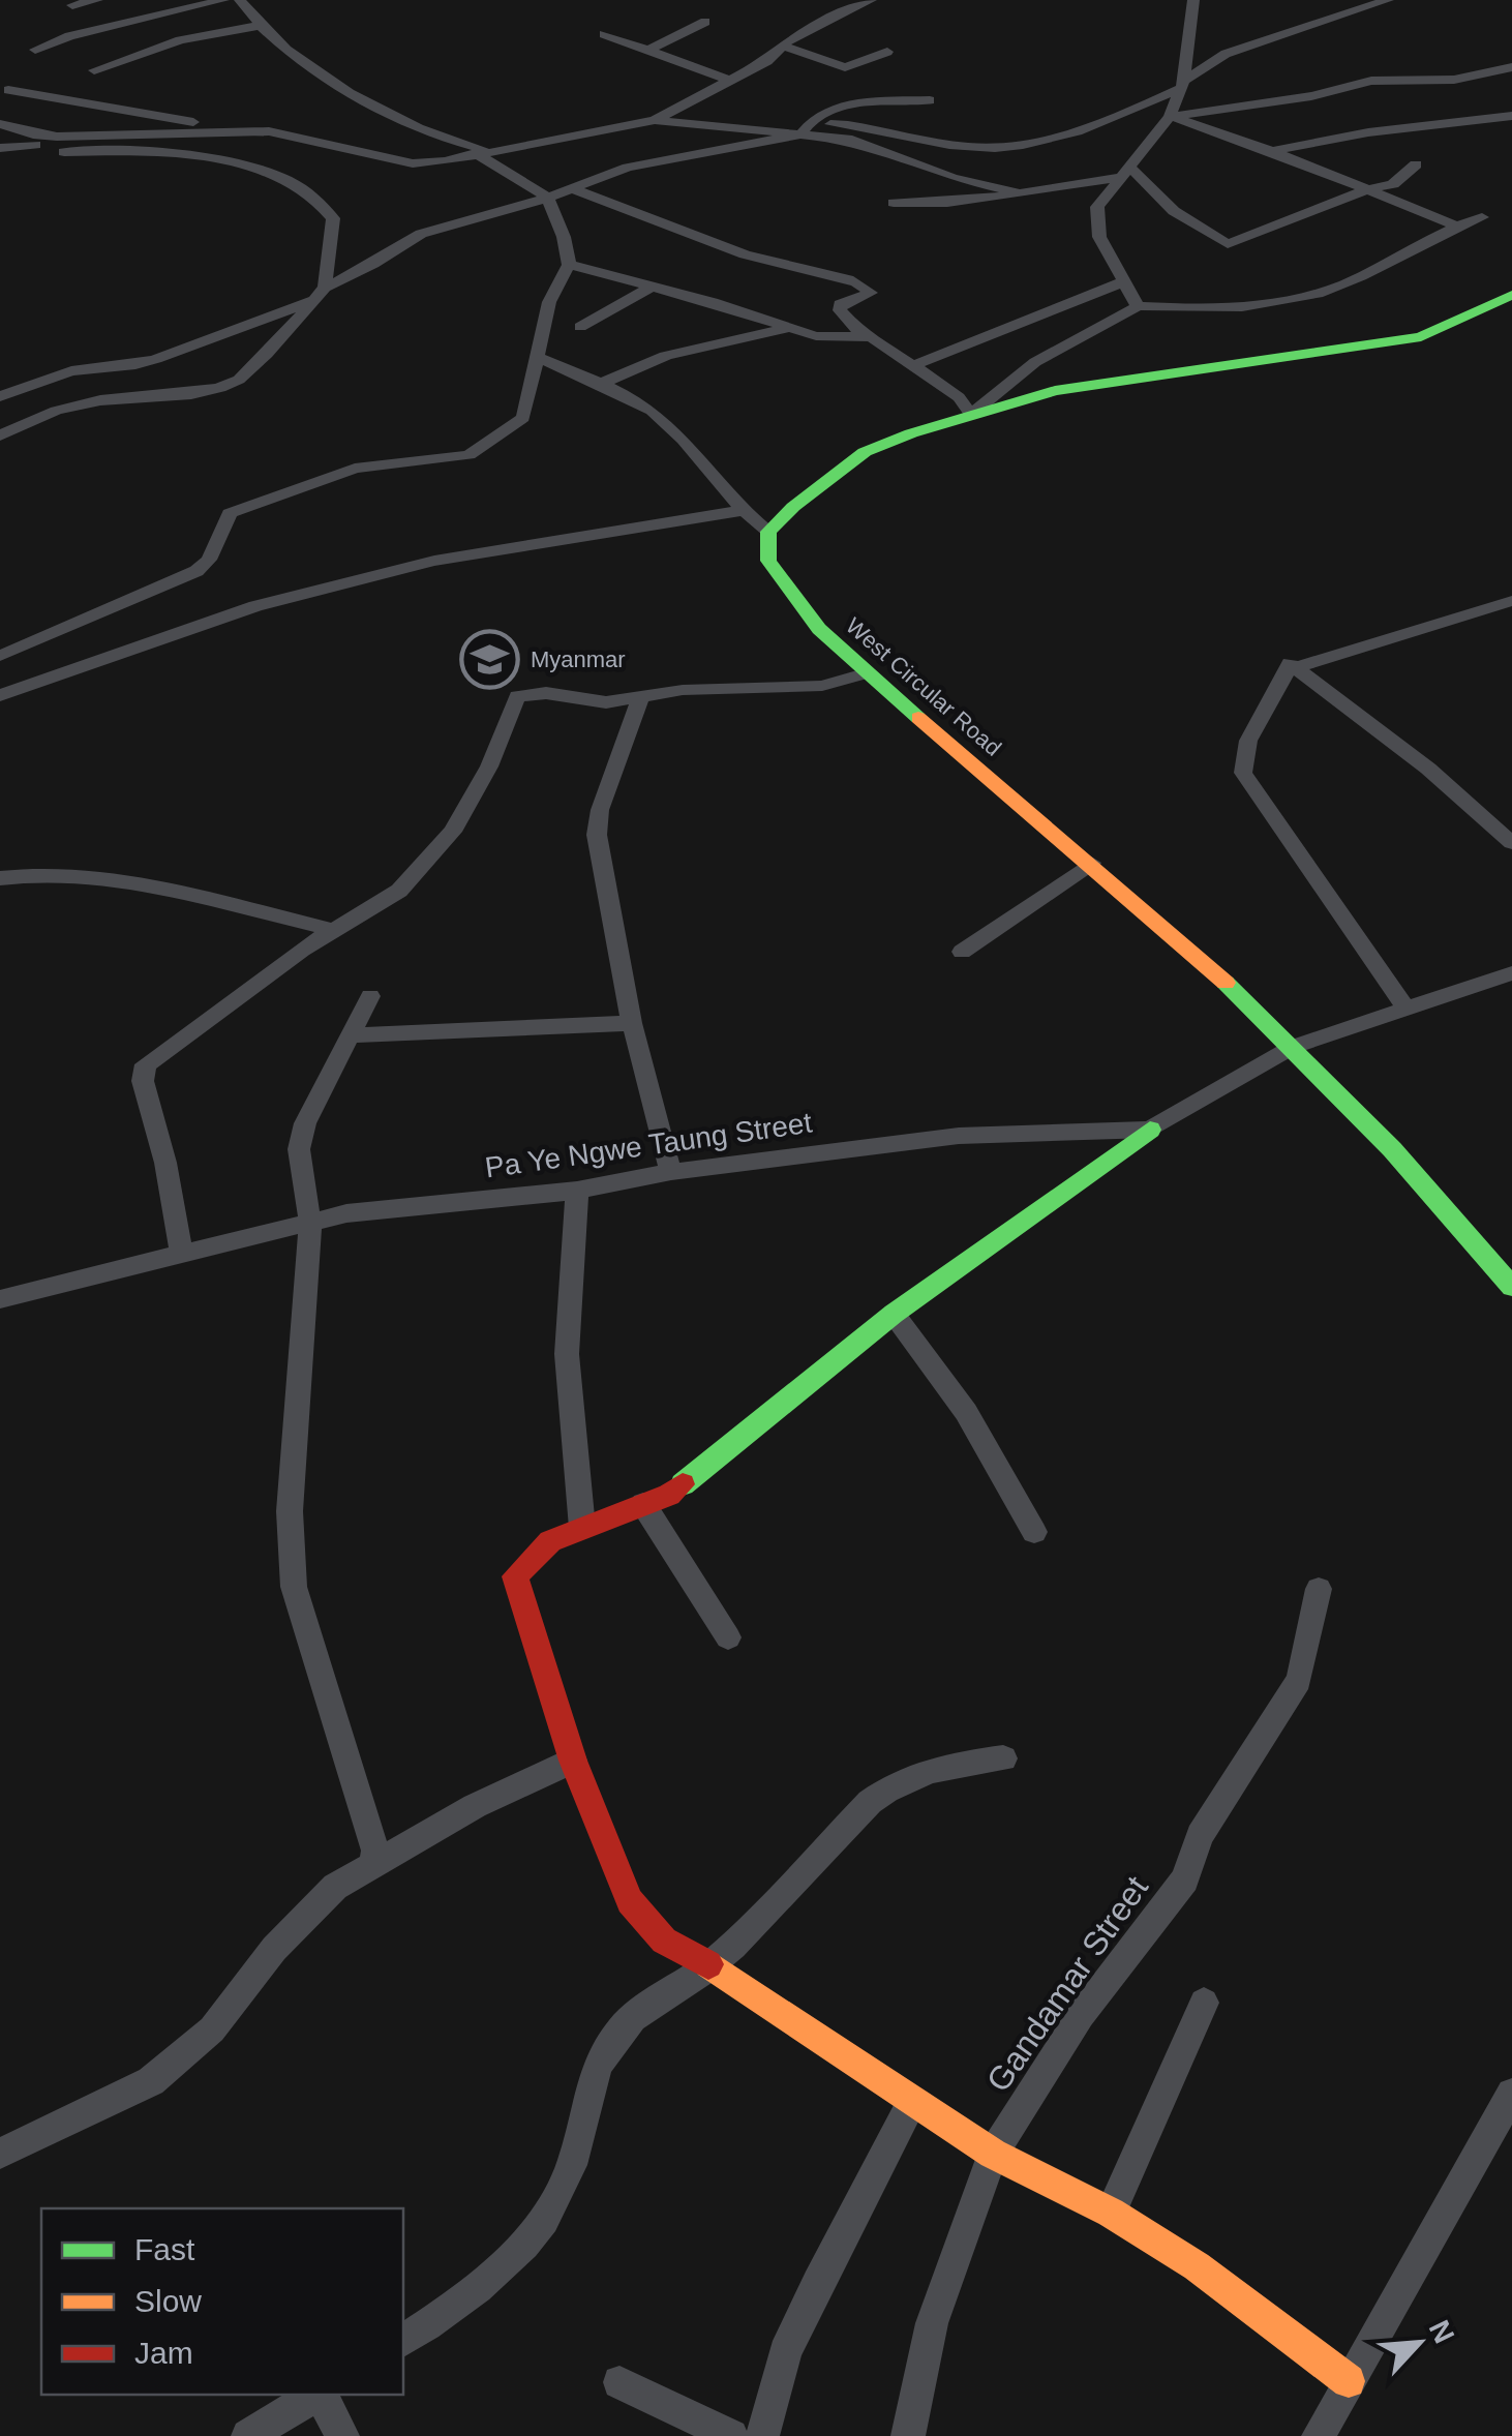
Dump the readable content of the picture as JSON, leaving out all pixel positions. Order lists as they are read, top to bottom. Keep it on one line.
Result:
{"streets":{"street":["West Circular Road","Pa Ye Ngwe Taung Street","Gandamar Street"]},"crossings":[["West Circular Road","Pa Ye Ngwe Taung Street"]],"places":{"school or university":["Myanmar"]},"legend":["Fast","Slow","Jam"],"north":"top right"}
